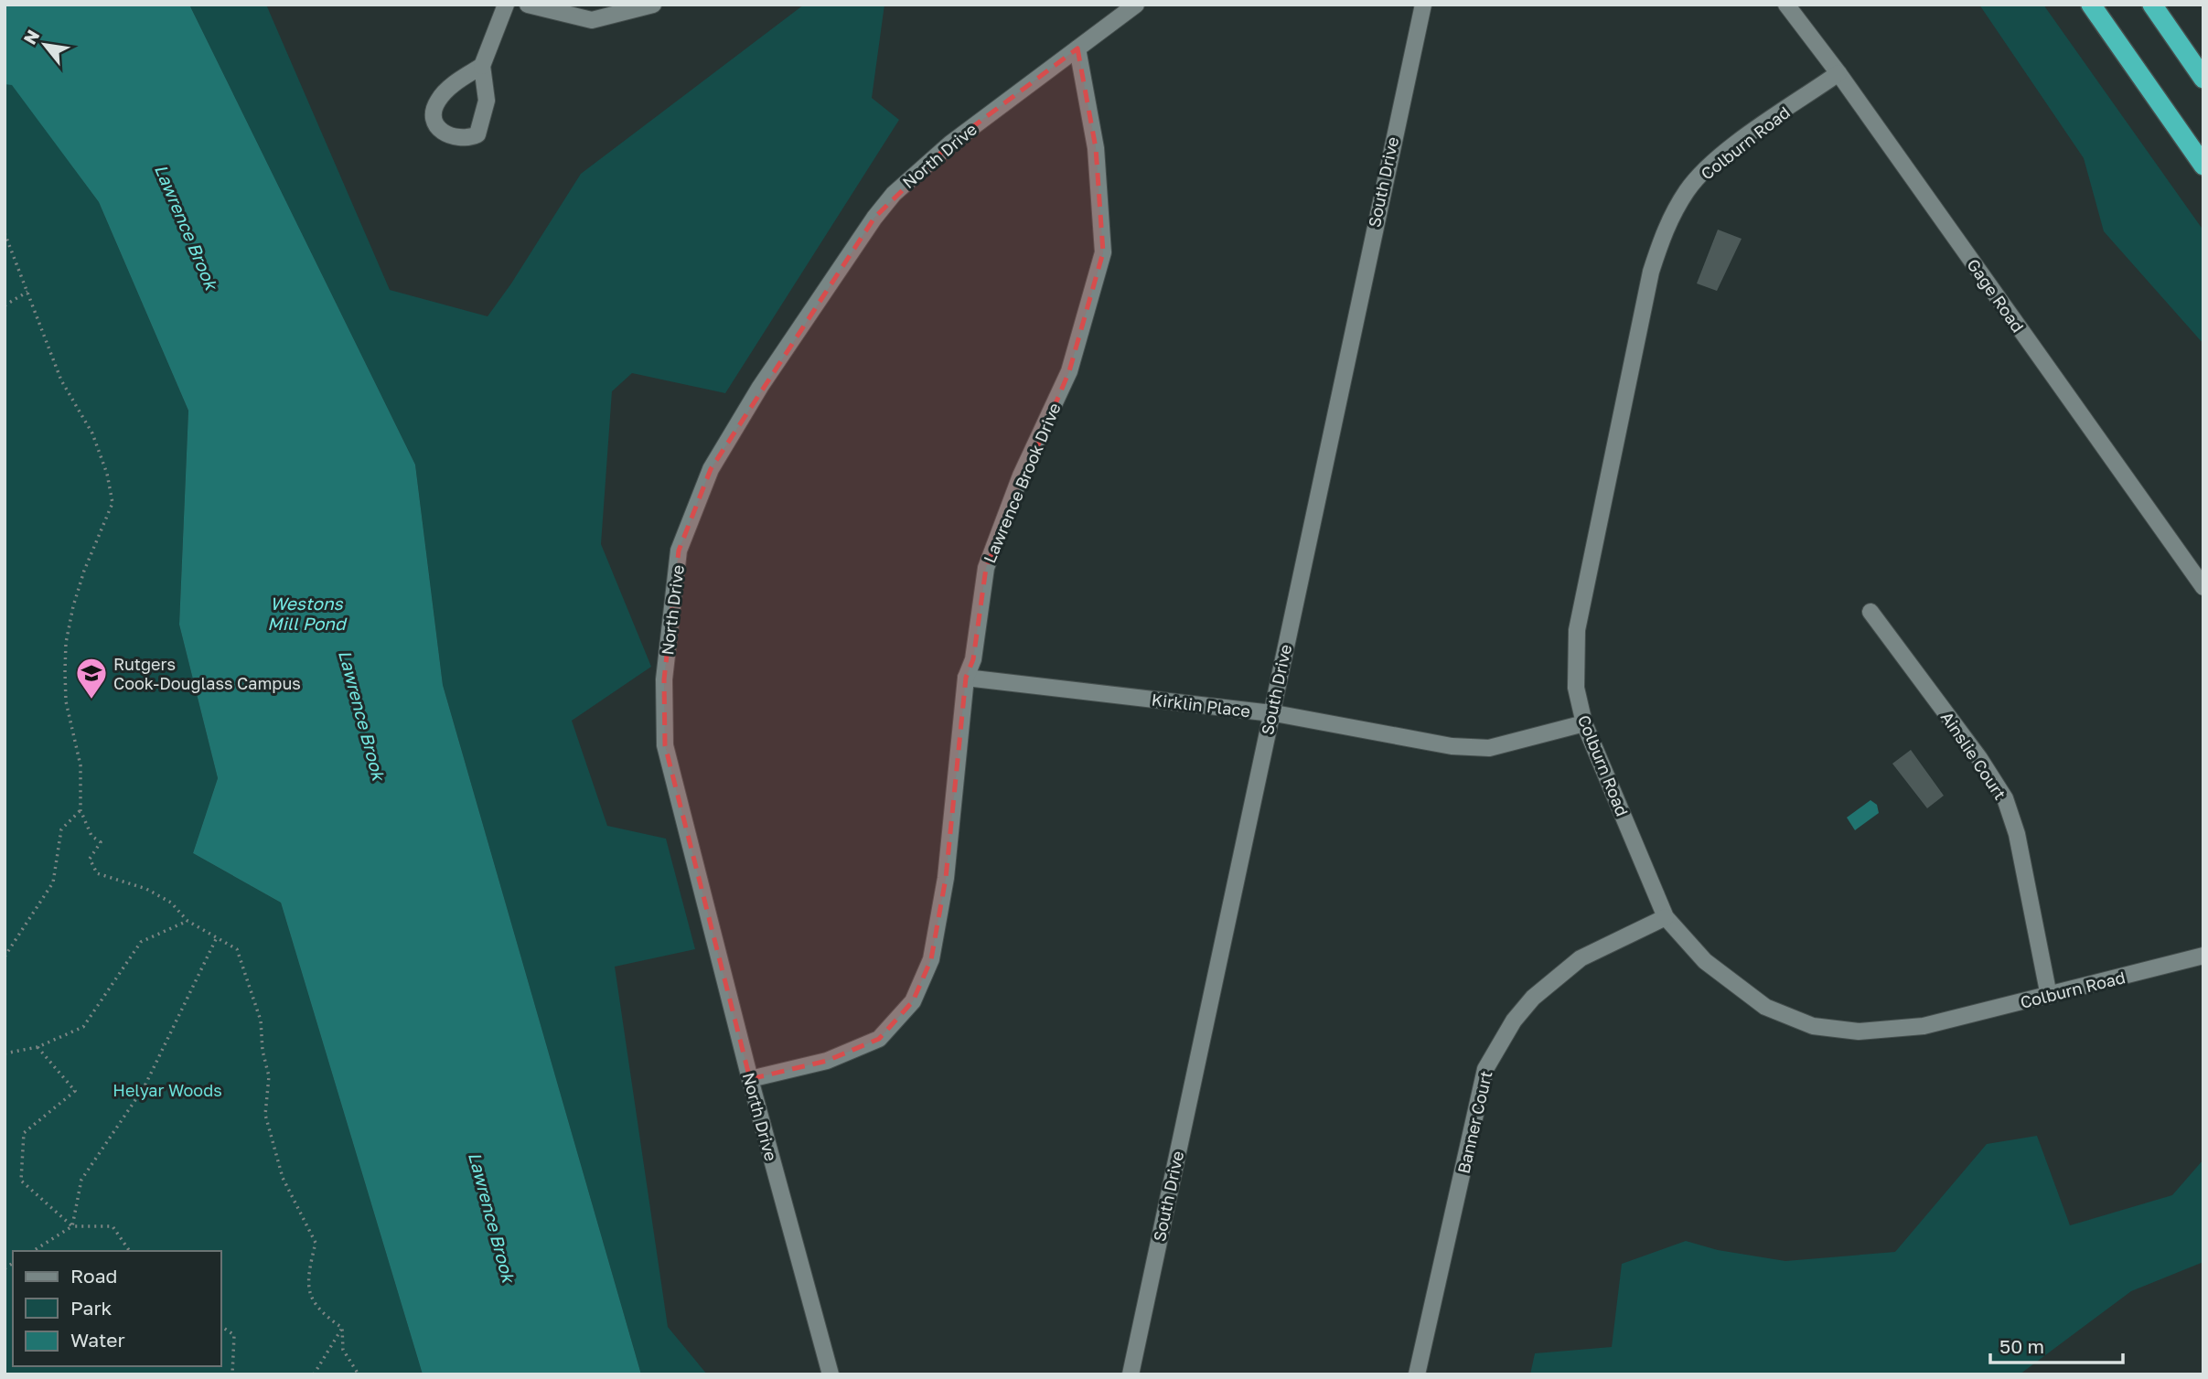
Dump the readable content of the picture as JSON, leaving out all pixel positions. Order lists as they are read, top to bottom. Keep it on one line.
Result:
{"streets":{"street":["Colburn Road","North Drive","South Drive","Gage Road","Lawrence Brook Drive","Kirklin Place","Ainslie Court","Banner Court"]},"crossings":[["Colburn Road","Gage Road"],["Colburn Road","Kirklin Place"],["Colburn Road","Ainslie Court"],["Colburn Road","Banner Court"],["North Drive","Lawrence Brook Drive"],["South Drive","Kirklin Place"],["Lawrence Brook Drive","Kirklin Place"]],"water":["Lawrence Brook","Westons Mill Pond"],"parks":["Helyar Woods"],"places":{"school or university":["Rutgers Cook-Douglass Campus"]},"legend":["Road","Park","Water"],"scale_bar":"50 m","north":"top left"}
